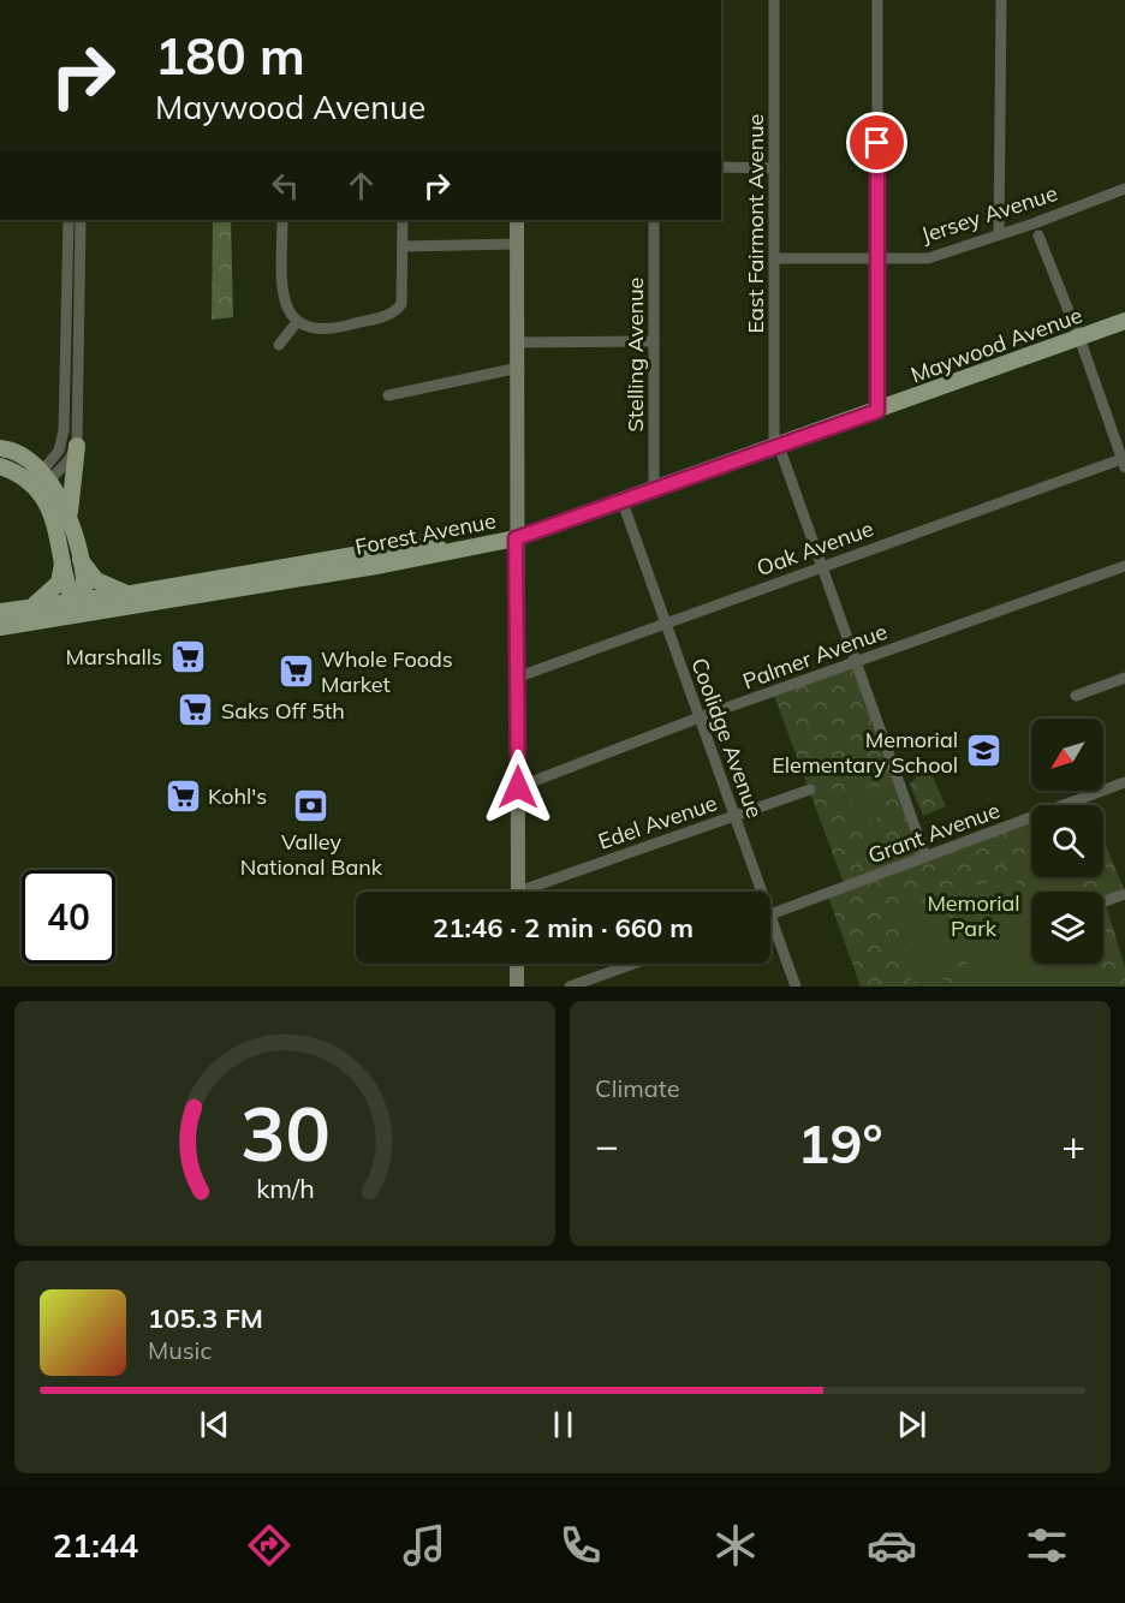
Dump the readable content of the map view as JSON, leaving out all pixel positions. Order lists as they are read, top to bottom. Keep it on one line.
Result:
{"streets":{"main road":["Maywood Avenue","Forest Avenue"],"street":["Jersey Avenue","East Fairmont Avenue","Stelling Avenue","Oak Avenue","Palmer Avenue","Coolidge Avenue","Edel Avenue","Grant Avenue"]},"crossings":[["Jersey Avenue","East Fairmont Avenue"],["East Fairmont Avenue","Maywood Avenue"],["East Fairmont Avenue","Oak Avenue"],["East Fairmont Avenue","Palmer Avenue"],["East Fairmont Avenue","Grant Avenue"],["Maywood Avenue","Stelling Avenue"],["Maywood Avenue","Forest Avenue"],["Maywood Avenue","Coolidge Avenue"],["Oak Avenue","Coolidge Avenue"],["Palmer Avenue","Coolidge Avenue"],["Coolidge Avenue","Edel Avenue"]],"parks":["Memorial Park"],"places":{"supermarket":["Marshalls","Whole Foods Market","Saks Off 5th","Kohl's"],"school or university":["Memorial Elementary School"],"bank":["Valley National Bank"]},"north":"bottom left","page":{"turn":["180 m","Maywood Avenue"],"limit":"40","trip":"21:46 · 2 min · 660 m","tile":"Climate","heat":["−","19°","+"],"song":["105.3 FM","Music"],"tabs":"21:44","gauge":["30","km/h"]}}
